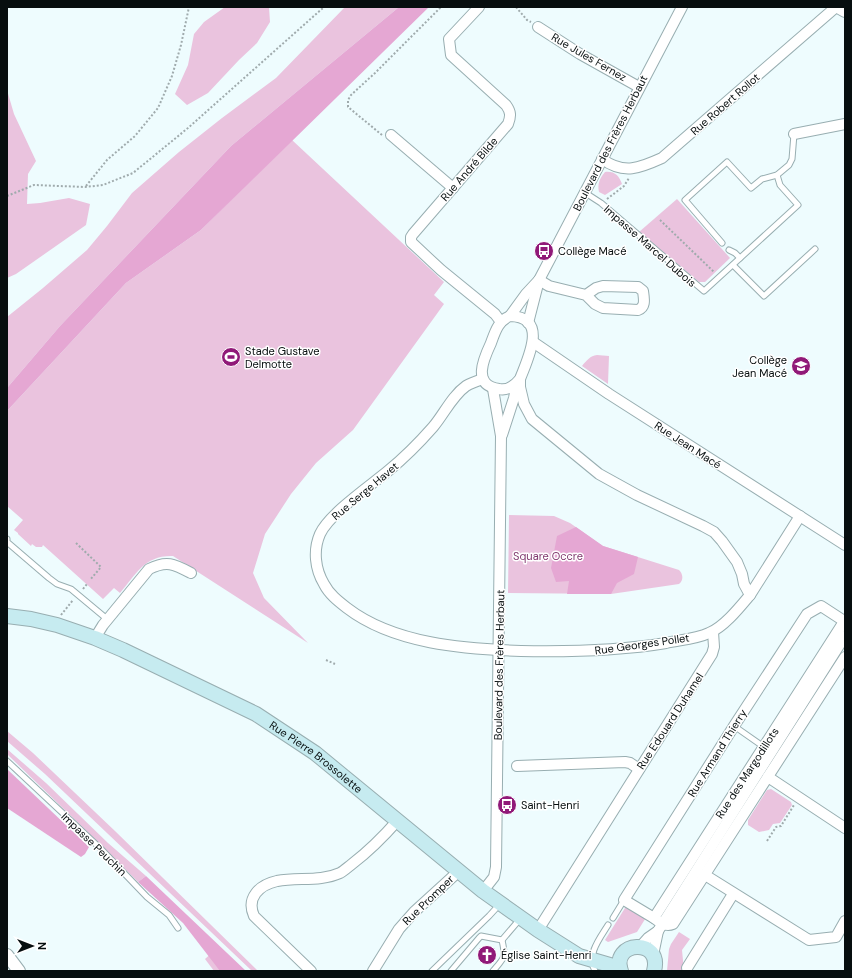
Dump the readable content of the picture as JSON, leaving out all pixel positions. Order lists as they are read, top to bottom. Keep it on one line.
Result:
{"streets":{"main road":["Rue Pierre Brossolette"],"street":["Rue Jules Fernez","Rue Robert Rollot","Boulevard des Frères Herbaut","Rue André Bilde","Rue Jean Macé","Rue Serge Havet","Rue Georges Pollet","Rue Edouard Duhamel","Rue Armand Thierry","Rue des Margodillots","Rue Promper"],"lane":["Impasse Marcel Dubois","Impasse Peuchin"]},"crossings":[["Rue Jules Fernez","Boulevard des Frères Herbaut"],["Rue Robert Rollot","Boulevard des Frères Herbaut"],["Boulevard des Frères Herbaut","Rue André Bilde"],["Boulevard des Frères Herbaut","Impasse Marcel Dubois"],["Boulevard des Frères Herbaut","Rue Jean Macé"],["Boulevard des Frères Herbaut","Rue Serge Havet"],["Boulevard des Frères Herbaut","Rue Georges Pollet"],["Boulevard des Frères Herbaut","Rue Pierre Brossolette"],["Rue Serge Havet","Rue Georges Pollet"],["Rue Georges Pollet","Rue Edouard Duhamel"],["Rue Edouard Duhamel","Rue Pierre Brossolette"],["Rue Armand Thierry","Rue des Margodillots"],["Rue Pierre Brossolette","Rue des Margodillots"],["Rue Pierre Brossolette","Rue Promper"]],"parks":["Square Occre"],"places":{"bus stop":["Collège Macé","Saint-Henri"],"sports":["Stade Gustave Delmotte"],"school or university":["Collège Jean Macé"],"church":["Église Saint-Henri"]},"north":"right"}
